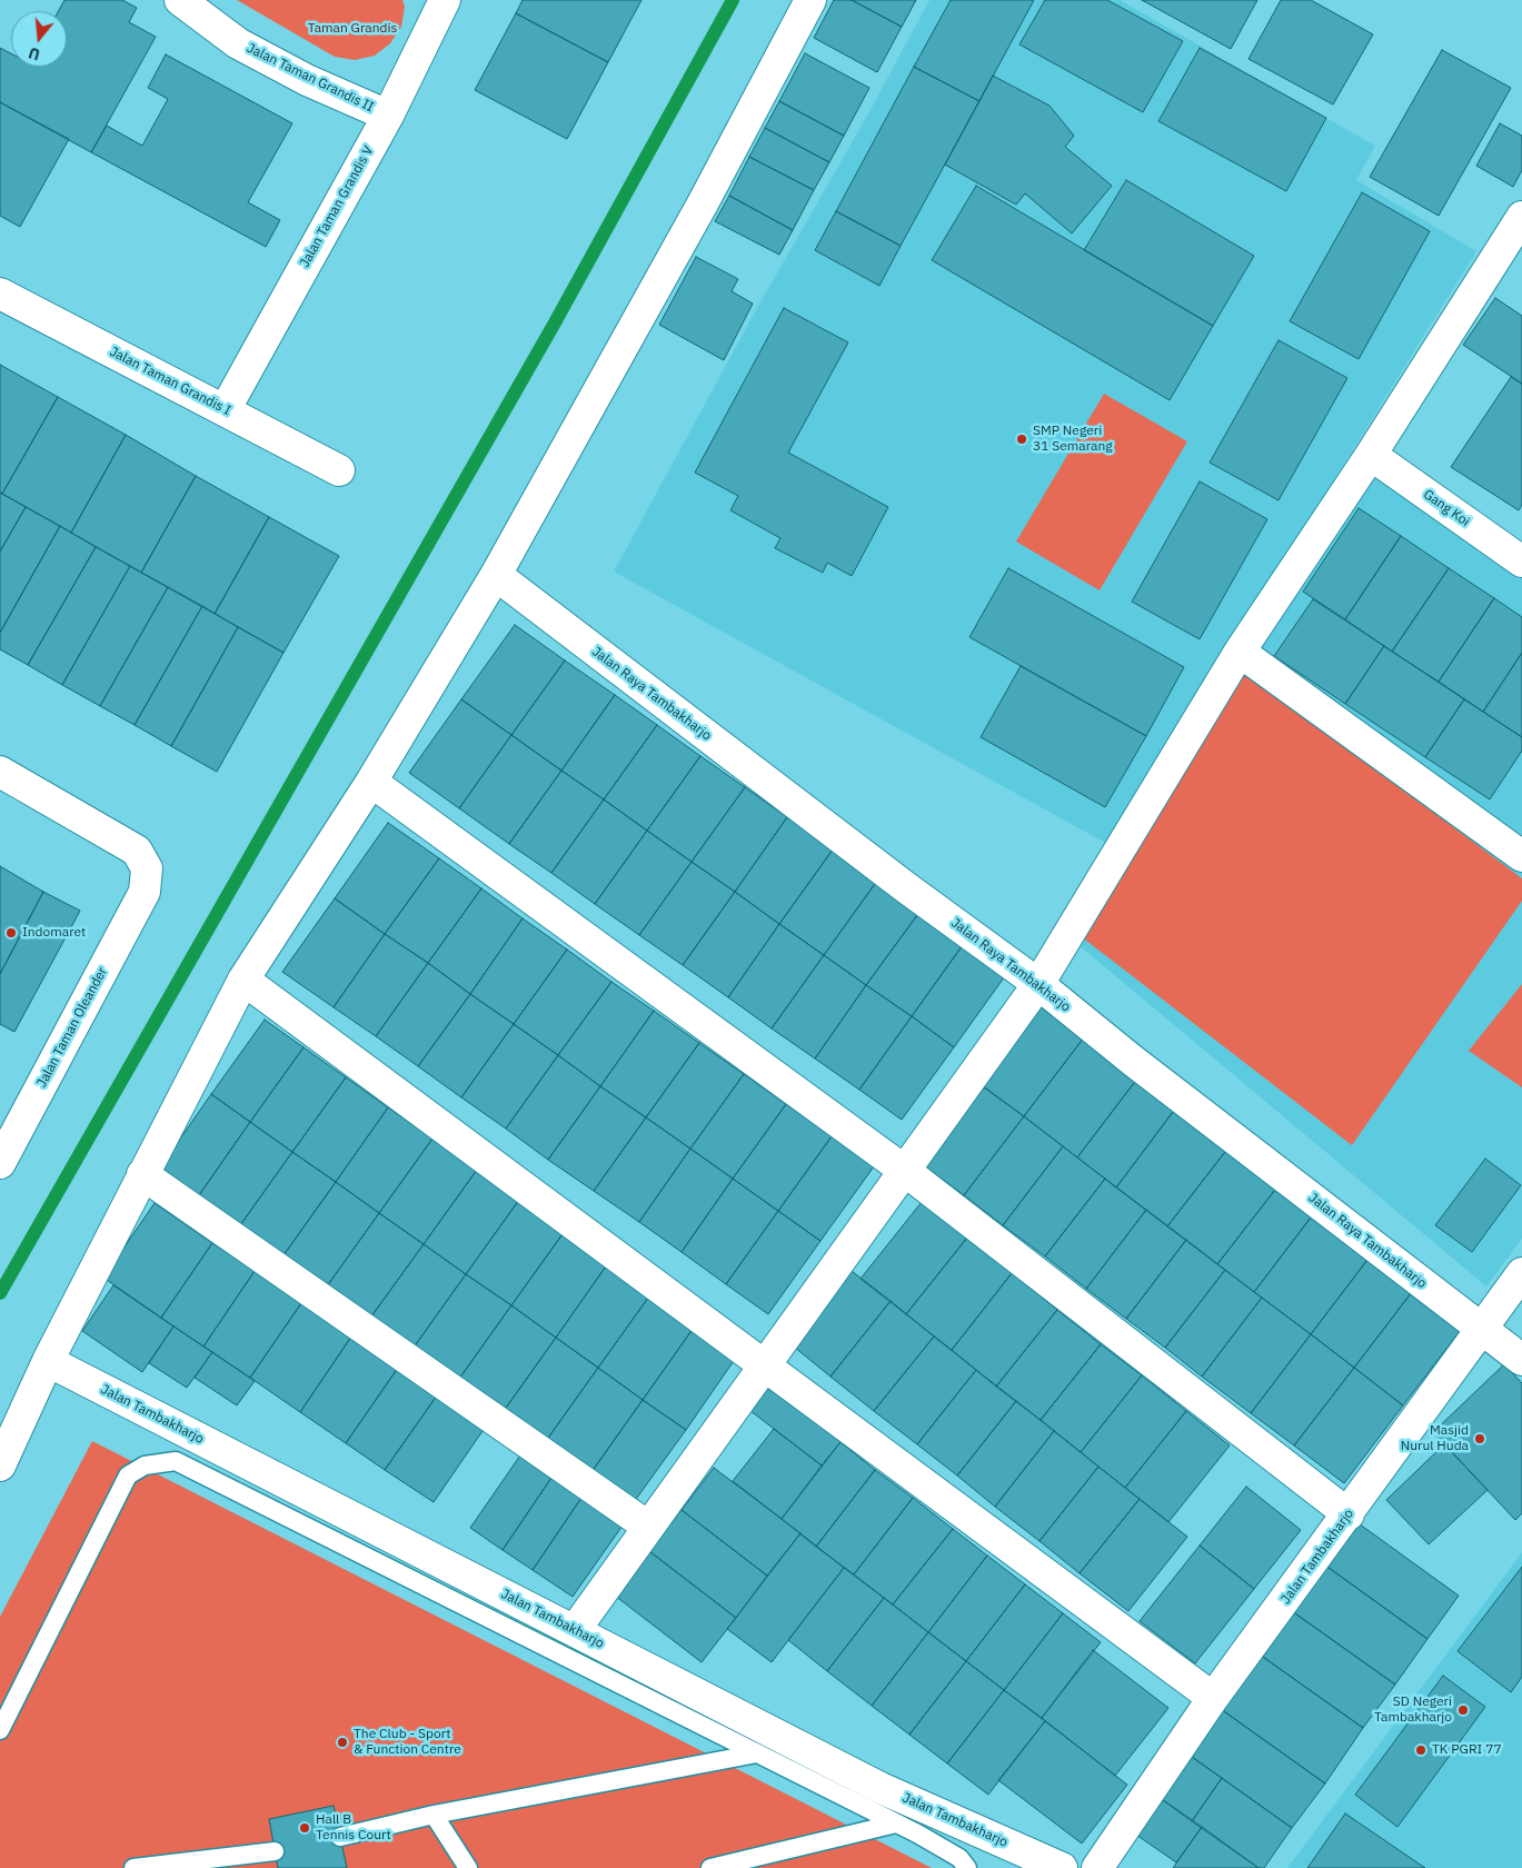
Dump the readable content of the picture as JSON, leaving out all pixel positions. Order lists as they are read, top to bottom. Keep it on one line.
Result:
{"streets":{"street":["Jalan Taman Grandis II","Jalan Taman Grandis V","Jalan Taman Grandis I","Gang Koi","Jalan Raya Tambakharjo","Jalan Taman Oleander","Jalan Tambakharjo"]},"crossings":[["Jalan Taman Grandis II","Jalan Taman Grandis V"],["Jalan Taman Grandis V","Jalan Taman Grandis I"],["Jalan Raya Tambakharjo","Jalan Tambakharjo"]],"parks":["Taman Grandis"],"places":["SMP Negeri 31 Semarang","Indomaret","Masjid Nurul Huda","SD Negeri Tambakharjo","The Club - Sport & Function Centre","TK PGRI 77","Hall B Tennis Court"],"north":"bottom"}
